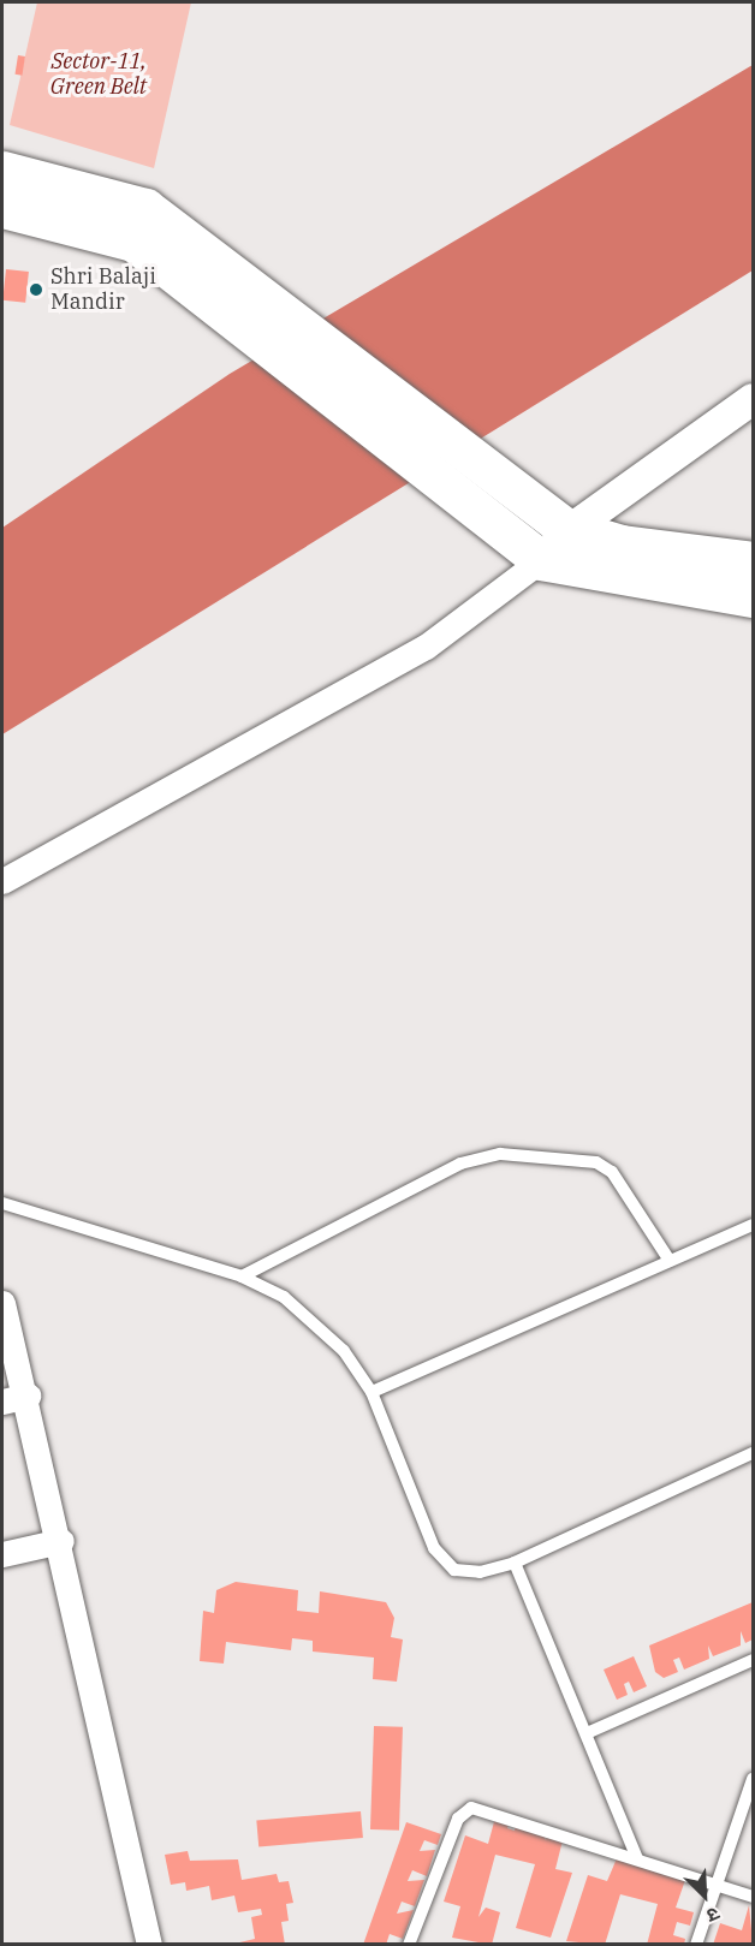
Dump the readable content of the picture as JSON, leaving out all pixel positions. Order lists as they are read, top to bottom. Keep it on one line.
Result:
{"parks":["Sector-11, Green Belt"],"places":["Shri Balaji Mandir"],"north":"bottom right"}
